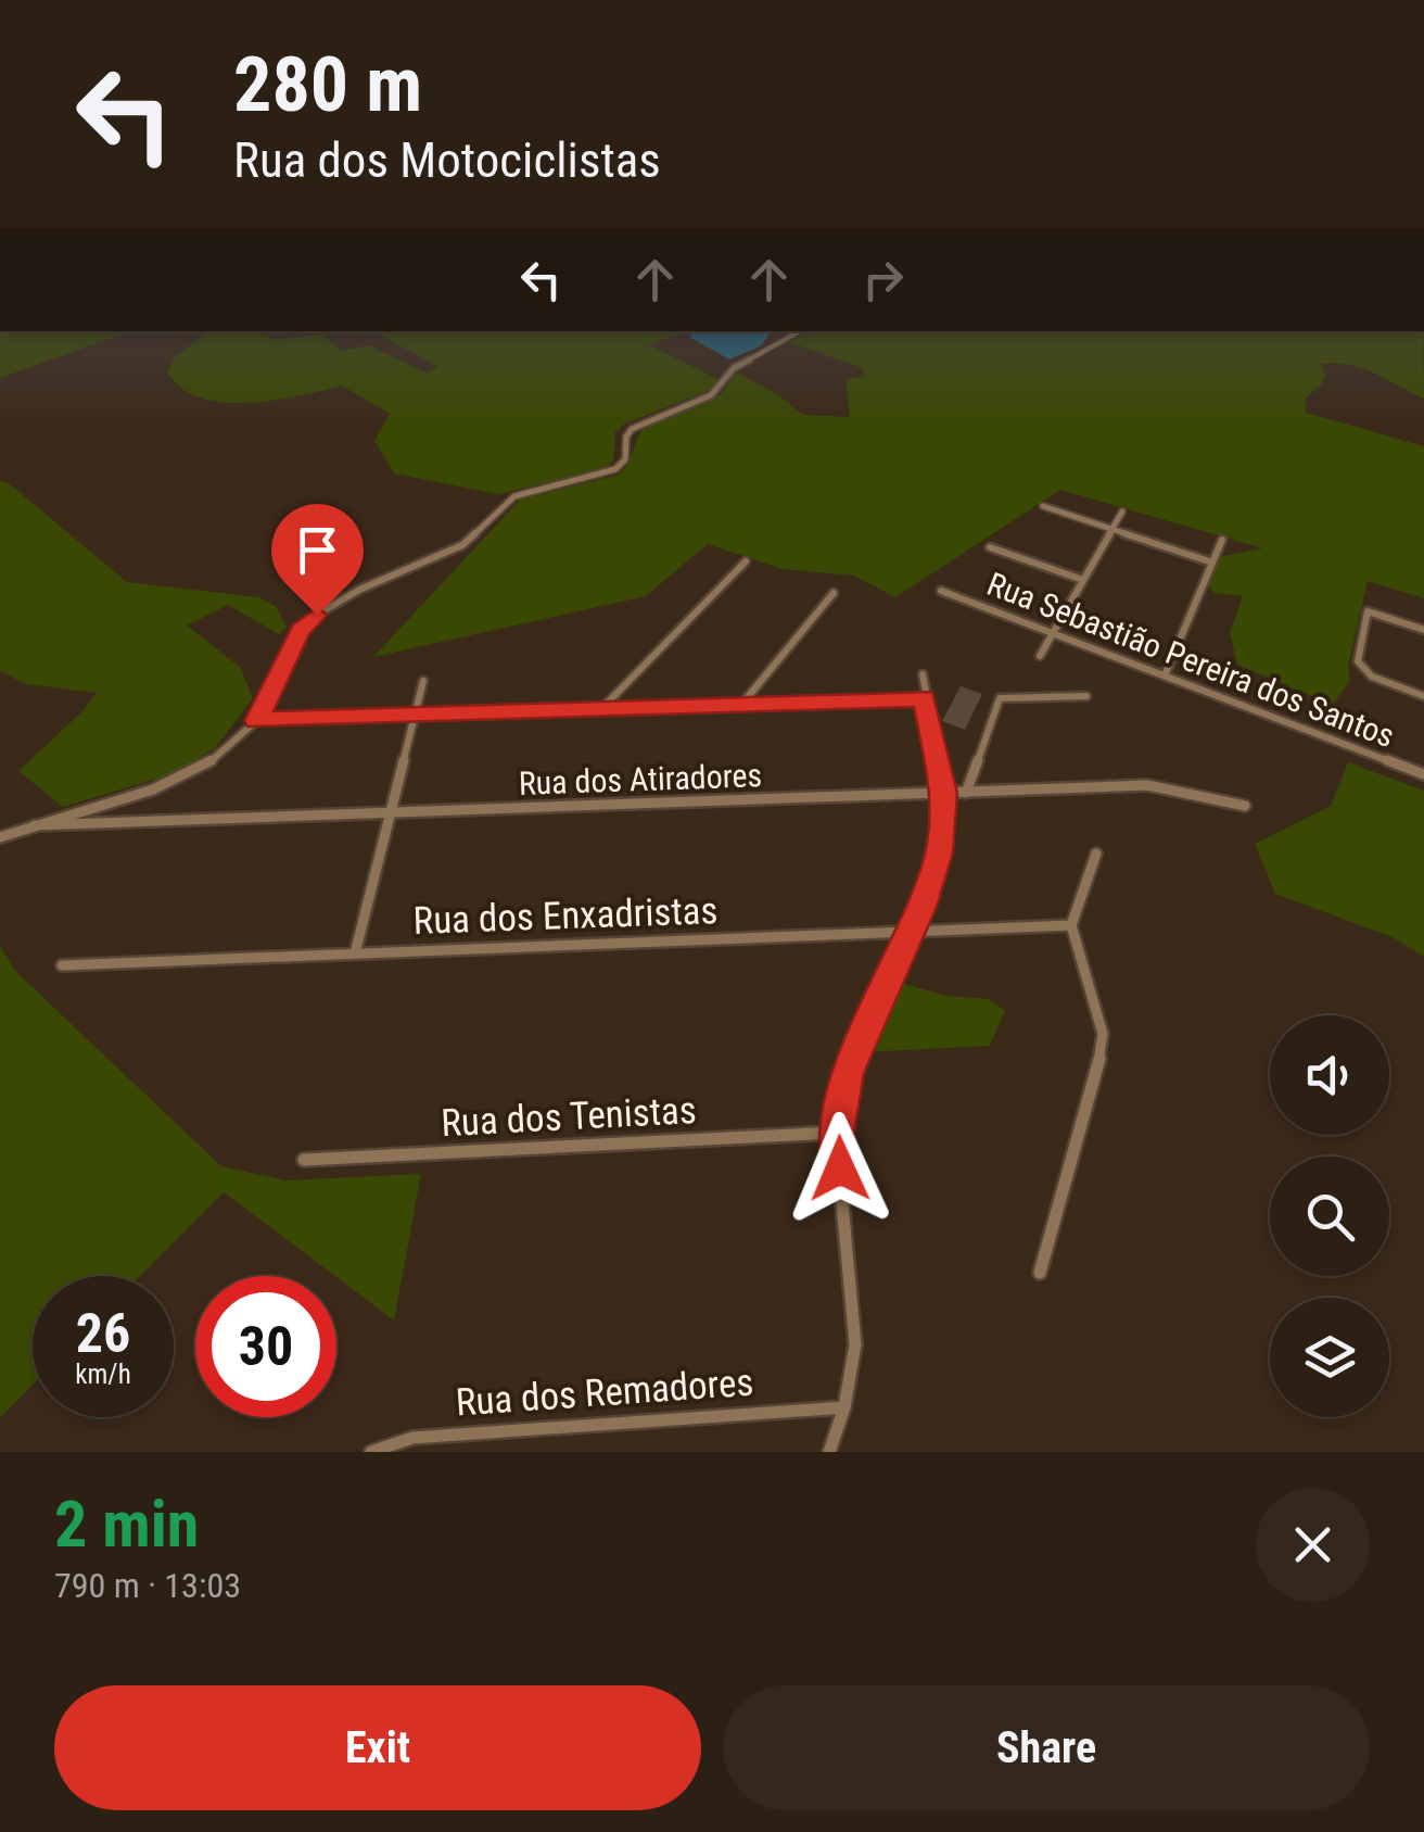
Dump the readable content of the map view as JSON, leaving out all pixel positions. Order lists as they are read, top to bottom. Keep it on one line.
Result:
{"streets":{"street":["Rua Sebastião Pereira dos Santos","Rua dos Atiradores","Rua dos Enxadristas","Rua dos Tenistas","Rua dos Remadores"]},"page":{"turn":["280 m","Rua dos Motociclistas"],"speed":"26 km/h","limit":"30","heading":["2 min","790 m · 13:03"],"buttons":["Exit","Share"]}}
